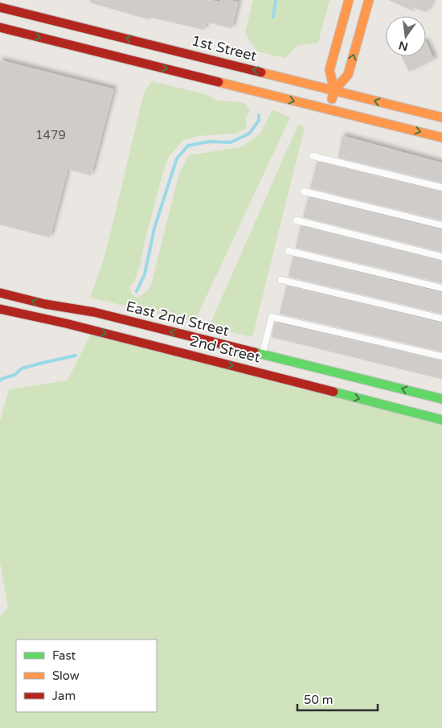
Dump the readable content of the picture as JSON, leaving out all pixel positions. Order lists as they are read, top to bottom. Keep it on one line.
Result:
{"streets":{"street":["1st Street","East 2nd Street","2nd Street"]},"crossings":[["East 2nd Street","2nd Street"]],"one_way":["East 2nd Street"],"house_numbers":["1479"],"legend":["Fast","Slow","Jam"],"scale_bar":"50 m","north":"bottom"}
